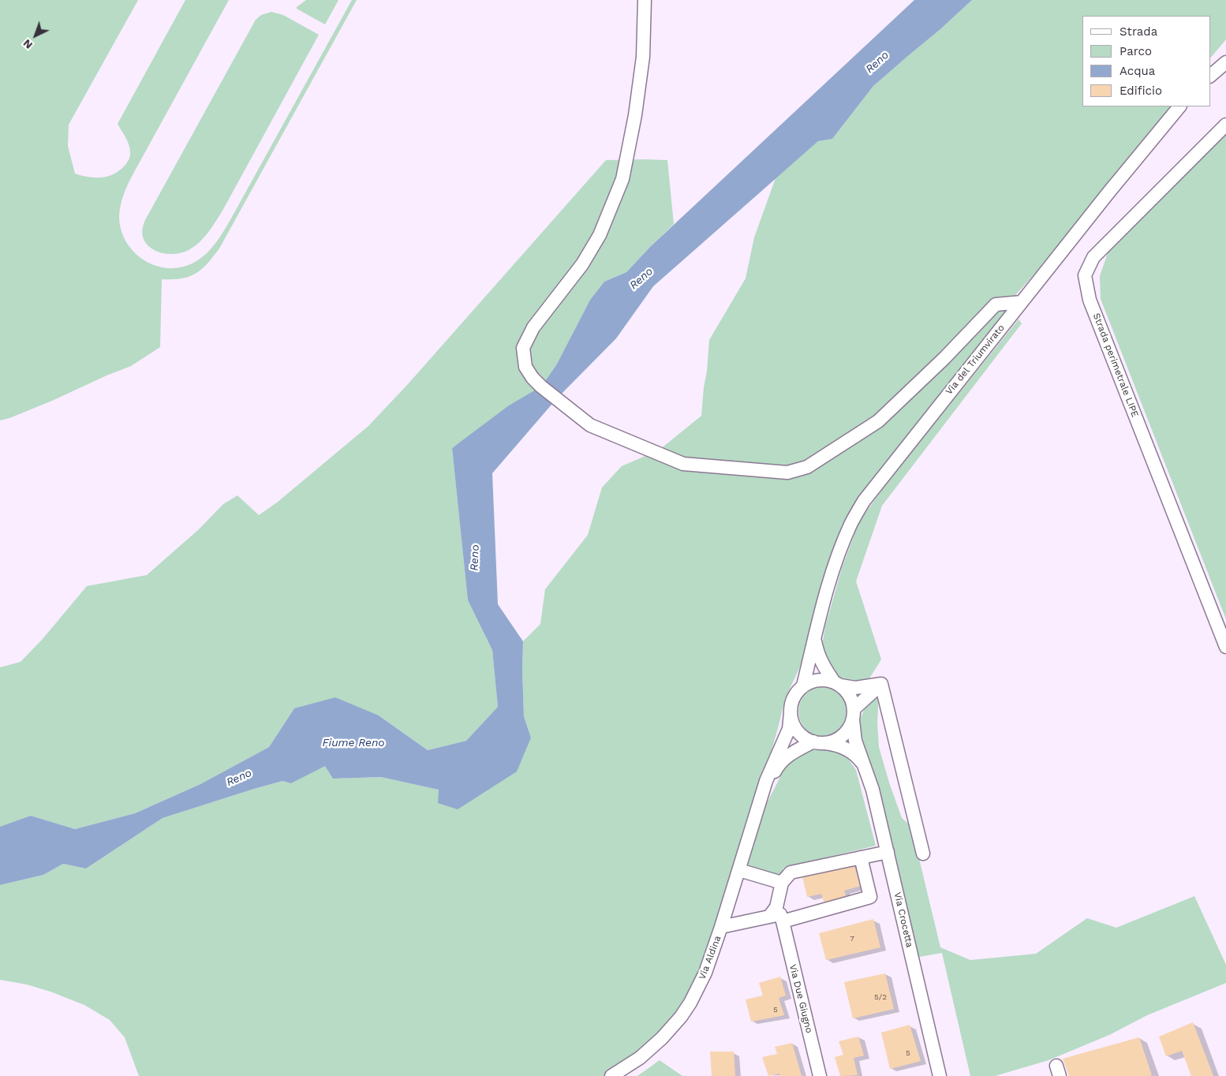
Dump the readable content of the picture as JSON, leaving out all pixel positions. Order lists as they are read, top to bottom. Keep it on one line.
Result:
{"streets":{"street":["Via del Triumvirato","Strada perimetrale LIPE","Via Crocetta","Via Aldina","Via Due Giugno"]},"crossings":[["Via del Triumvirato","Via Crocetta"],["Via del Triumvirato","Via Aldina"],["Via Crocetta","Via Aldina"]],"water":["Reno","Fiume Reno"],"house_numbers":["7","5/2","5","5"],"legend":["Strada","Parco","Acqua","Edificio"],"north":"bottom left"}
